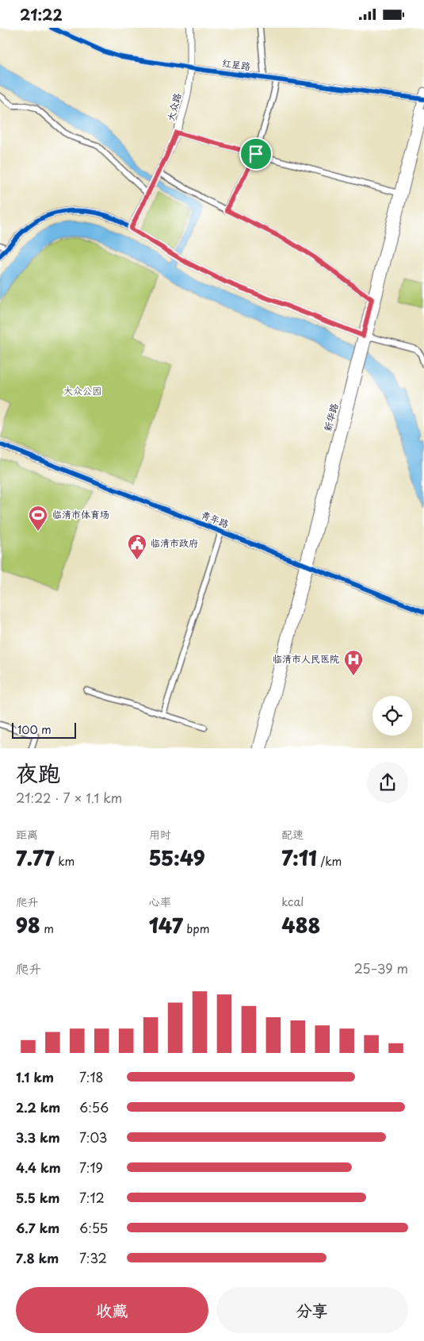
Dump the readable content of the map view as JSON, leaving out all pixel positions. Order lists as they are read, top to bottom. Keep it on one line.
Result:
{"streets":{"main road":["新华路"],"street":["红星路","大众路","青年路"]},"crossings":[["红星路","大众路"],["红星路","新华路"],["新华路","青年路"]],"parks":["大众公园"],"places":{"sports":["临清市体育场"],"public building":["临清市政府"],"hospital":["临清市人民医院"]},"scale_bar":"100 m","page":{"status":"21:22","scale":"100 m","heading":["夜跑","21:22 · 7 × 1.1 km"],"stats":[["距离","7.77 km"],["用时","55:49"],["配速","7:11 /km"],["爬升","98 m"],["心率","147 bpm"],["kcal","488"]],"chart":["爬升","25–39 m"],"list":[{"name":"1.1 km","note":"7:18"},{"name":"2.2 km","note":"6:56"},{"name":"3.3 km","note":"7:03"},{"name":"4.4 km","note":"7:19"},{"name":"5.5 km","note":"7:12"},{"name":"6.7 km","note":"6:55"},{"name":"7.8 km","note":"7:32"}],"buttons":["收藏","分享"]}}
